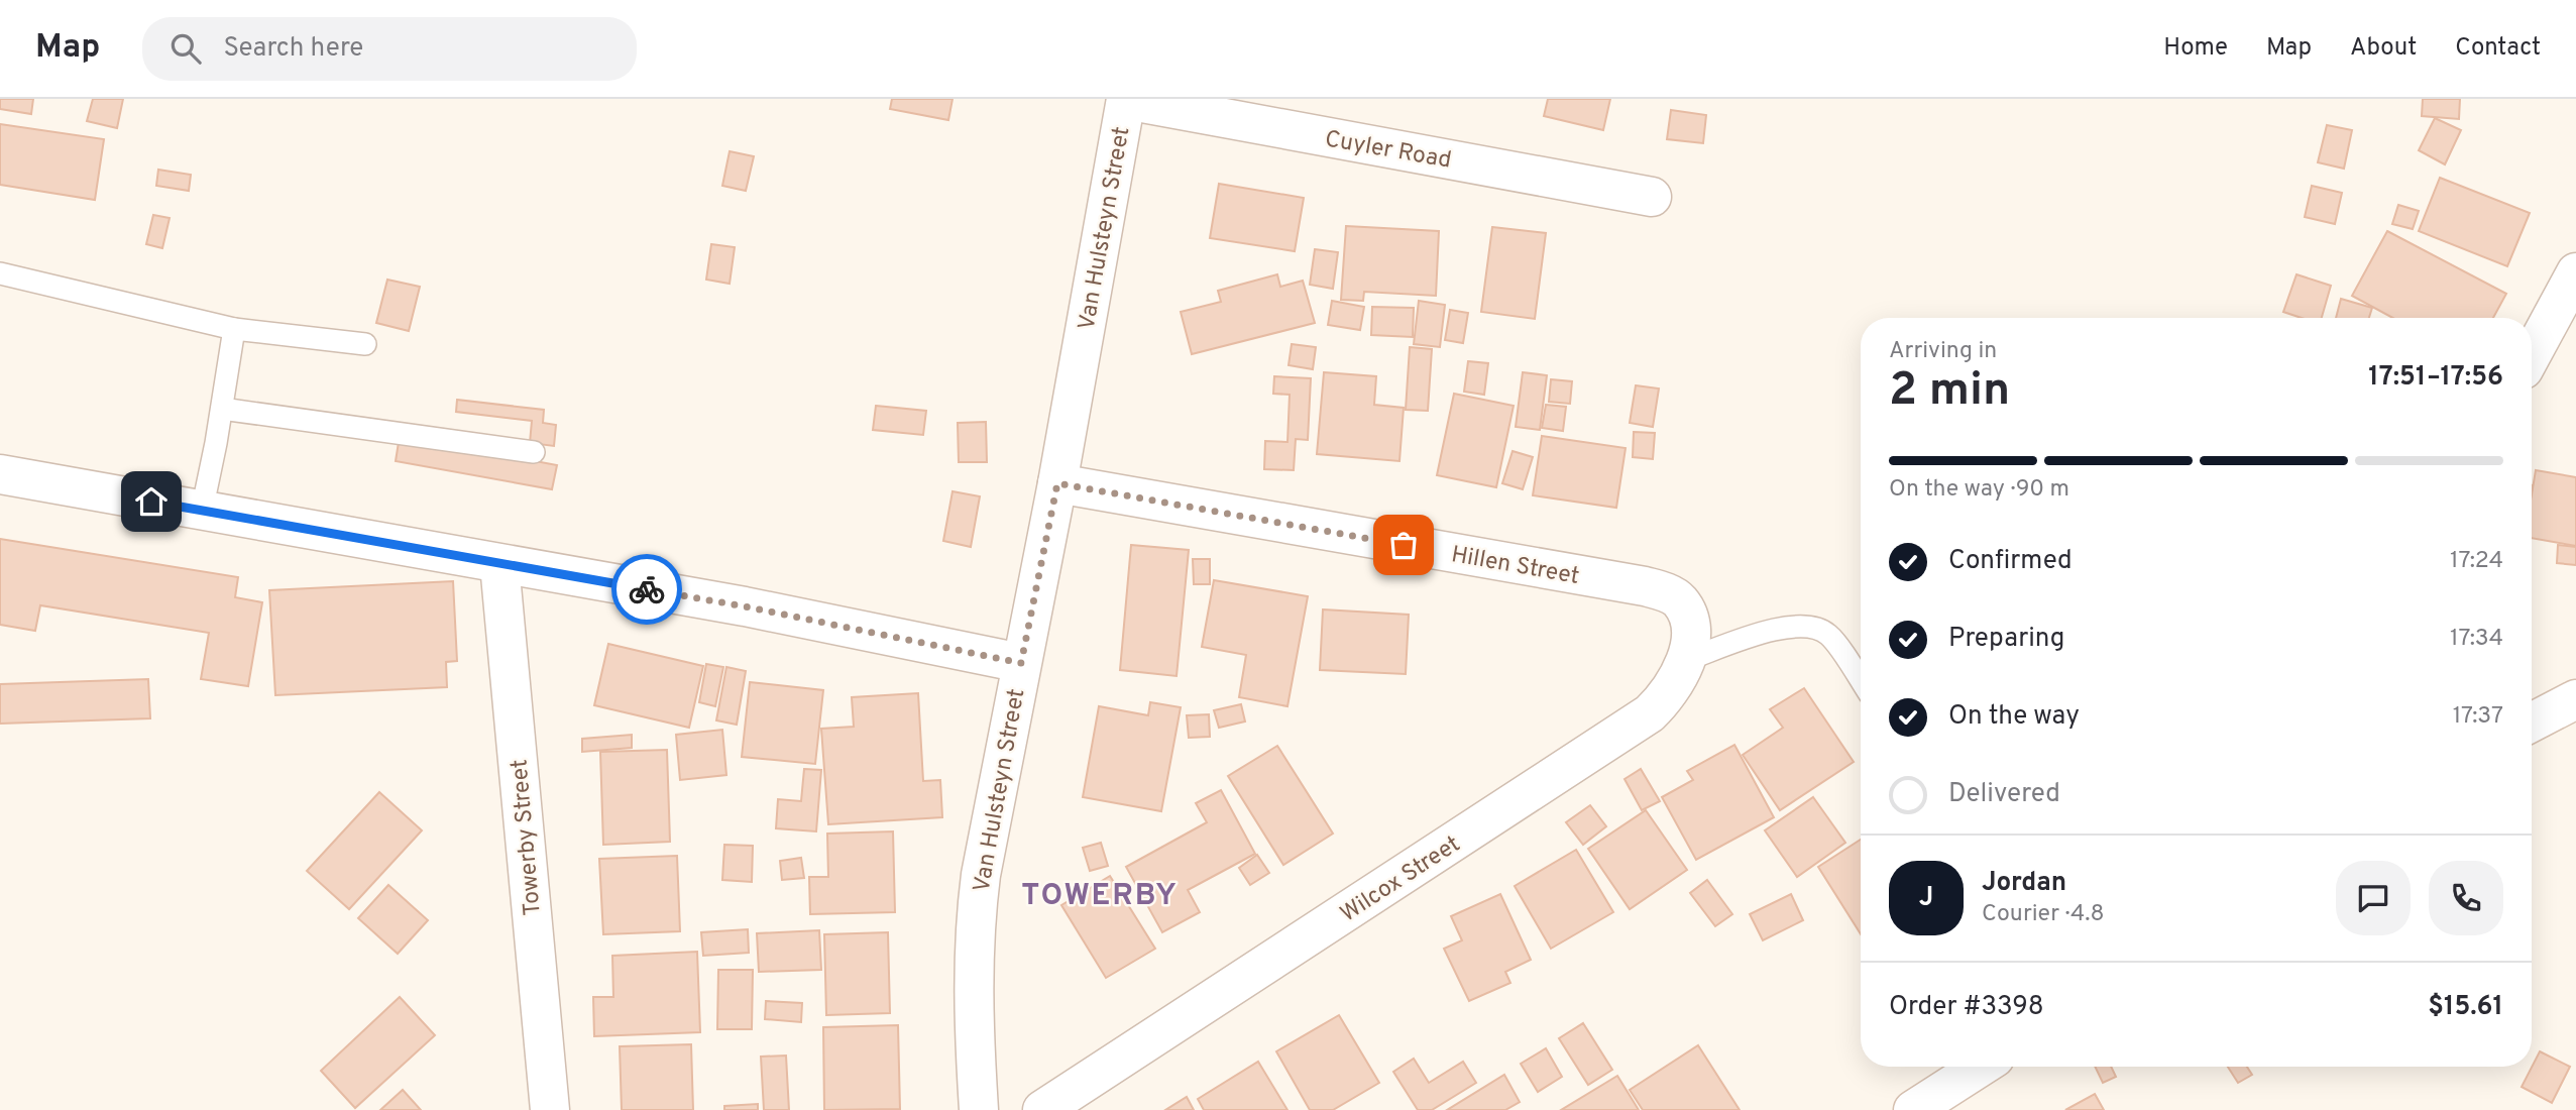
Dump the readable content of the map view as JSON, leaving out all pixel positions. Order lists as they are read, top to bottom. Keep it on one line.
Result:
{"streets":{"street":["Cuyler Road","Van Hulsteyn Street","Hillen Street","Towerby Street","Wilcox Street"]},"crossings":[["Cuyler Road","Van Hulsteyn Street"],["Van Hulsteyn Street","Hillen Street"],["Hillen Street","Wilcox Street"]],"districts":["TOWERBY"],"page":{"header":"Map","search":"Search here","nav":["Home","Map","About","Contact"],"heading":["2 min","Arriving in","17:51–17:56"],"panel":["Jordan","Courier · 4.8","Order #3398","$15.61"],"bar":"On the way · 90 m","list":[["Confirmed","17:24"],["Preparing","17:34"],["On the way","17:37"],"Delivered"],"round":"J"}}
